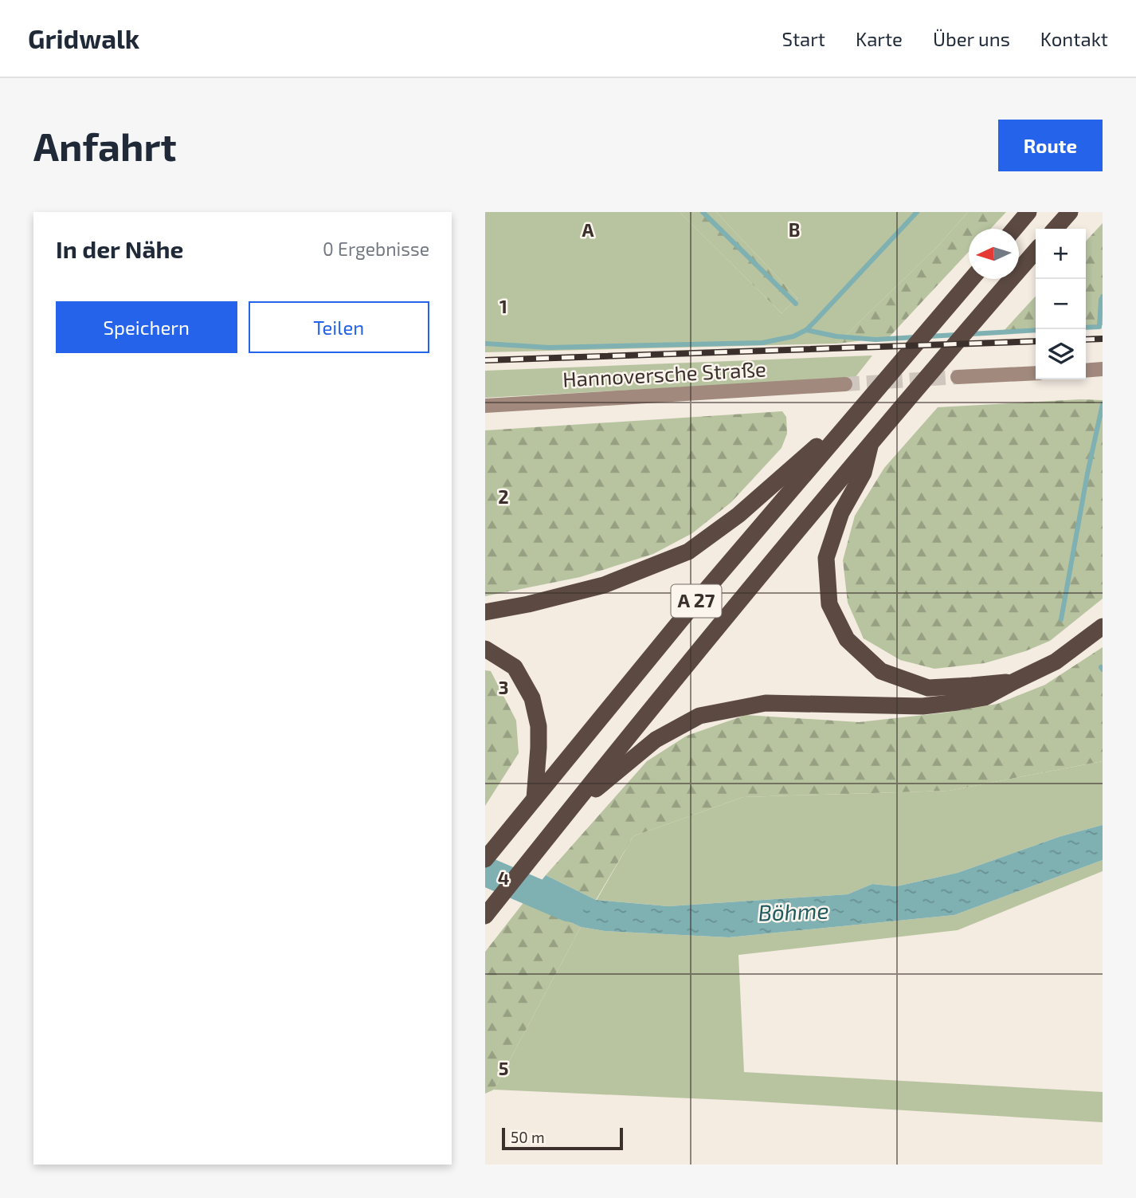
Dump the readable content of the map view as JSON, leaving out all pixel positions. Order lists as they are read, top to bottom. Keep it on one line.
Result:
{"streets":{"highway":["A 27"],"main road":["Hannoversche Straße"]},"water":["Böhme"],"scale_bar":"50 m","north":"left","page":{"header":"Gridwalk","nav":["Start","Karte","Über uns","Kontakt"],"buttons":["Route",["Speichern","Teilen"]],"title":"Anfahrt","heading":["In der Nähe","0 Ergebnisse"],"map_buttons":["+","−"],"scale":"50 m"},"grid":{"columns":["A","B"],"rows":["1","2","3","4","5"]}}
